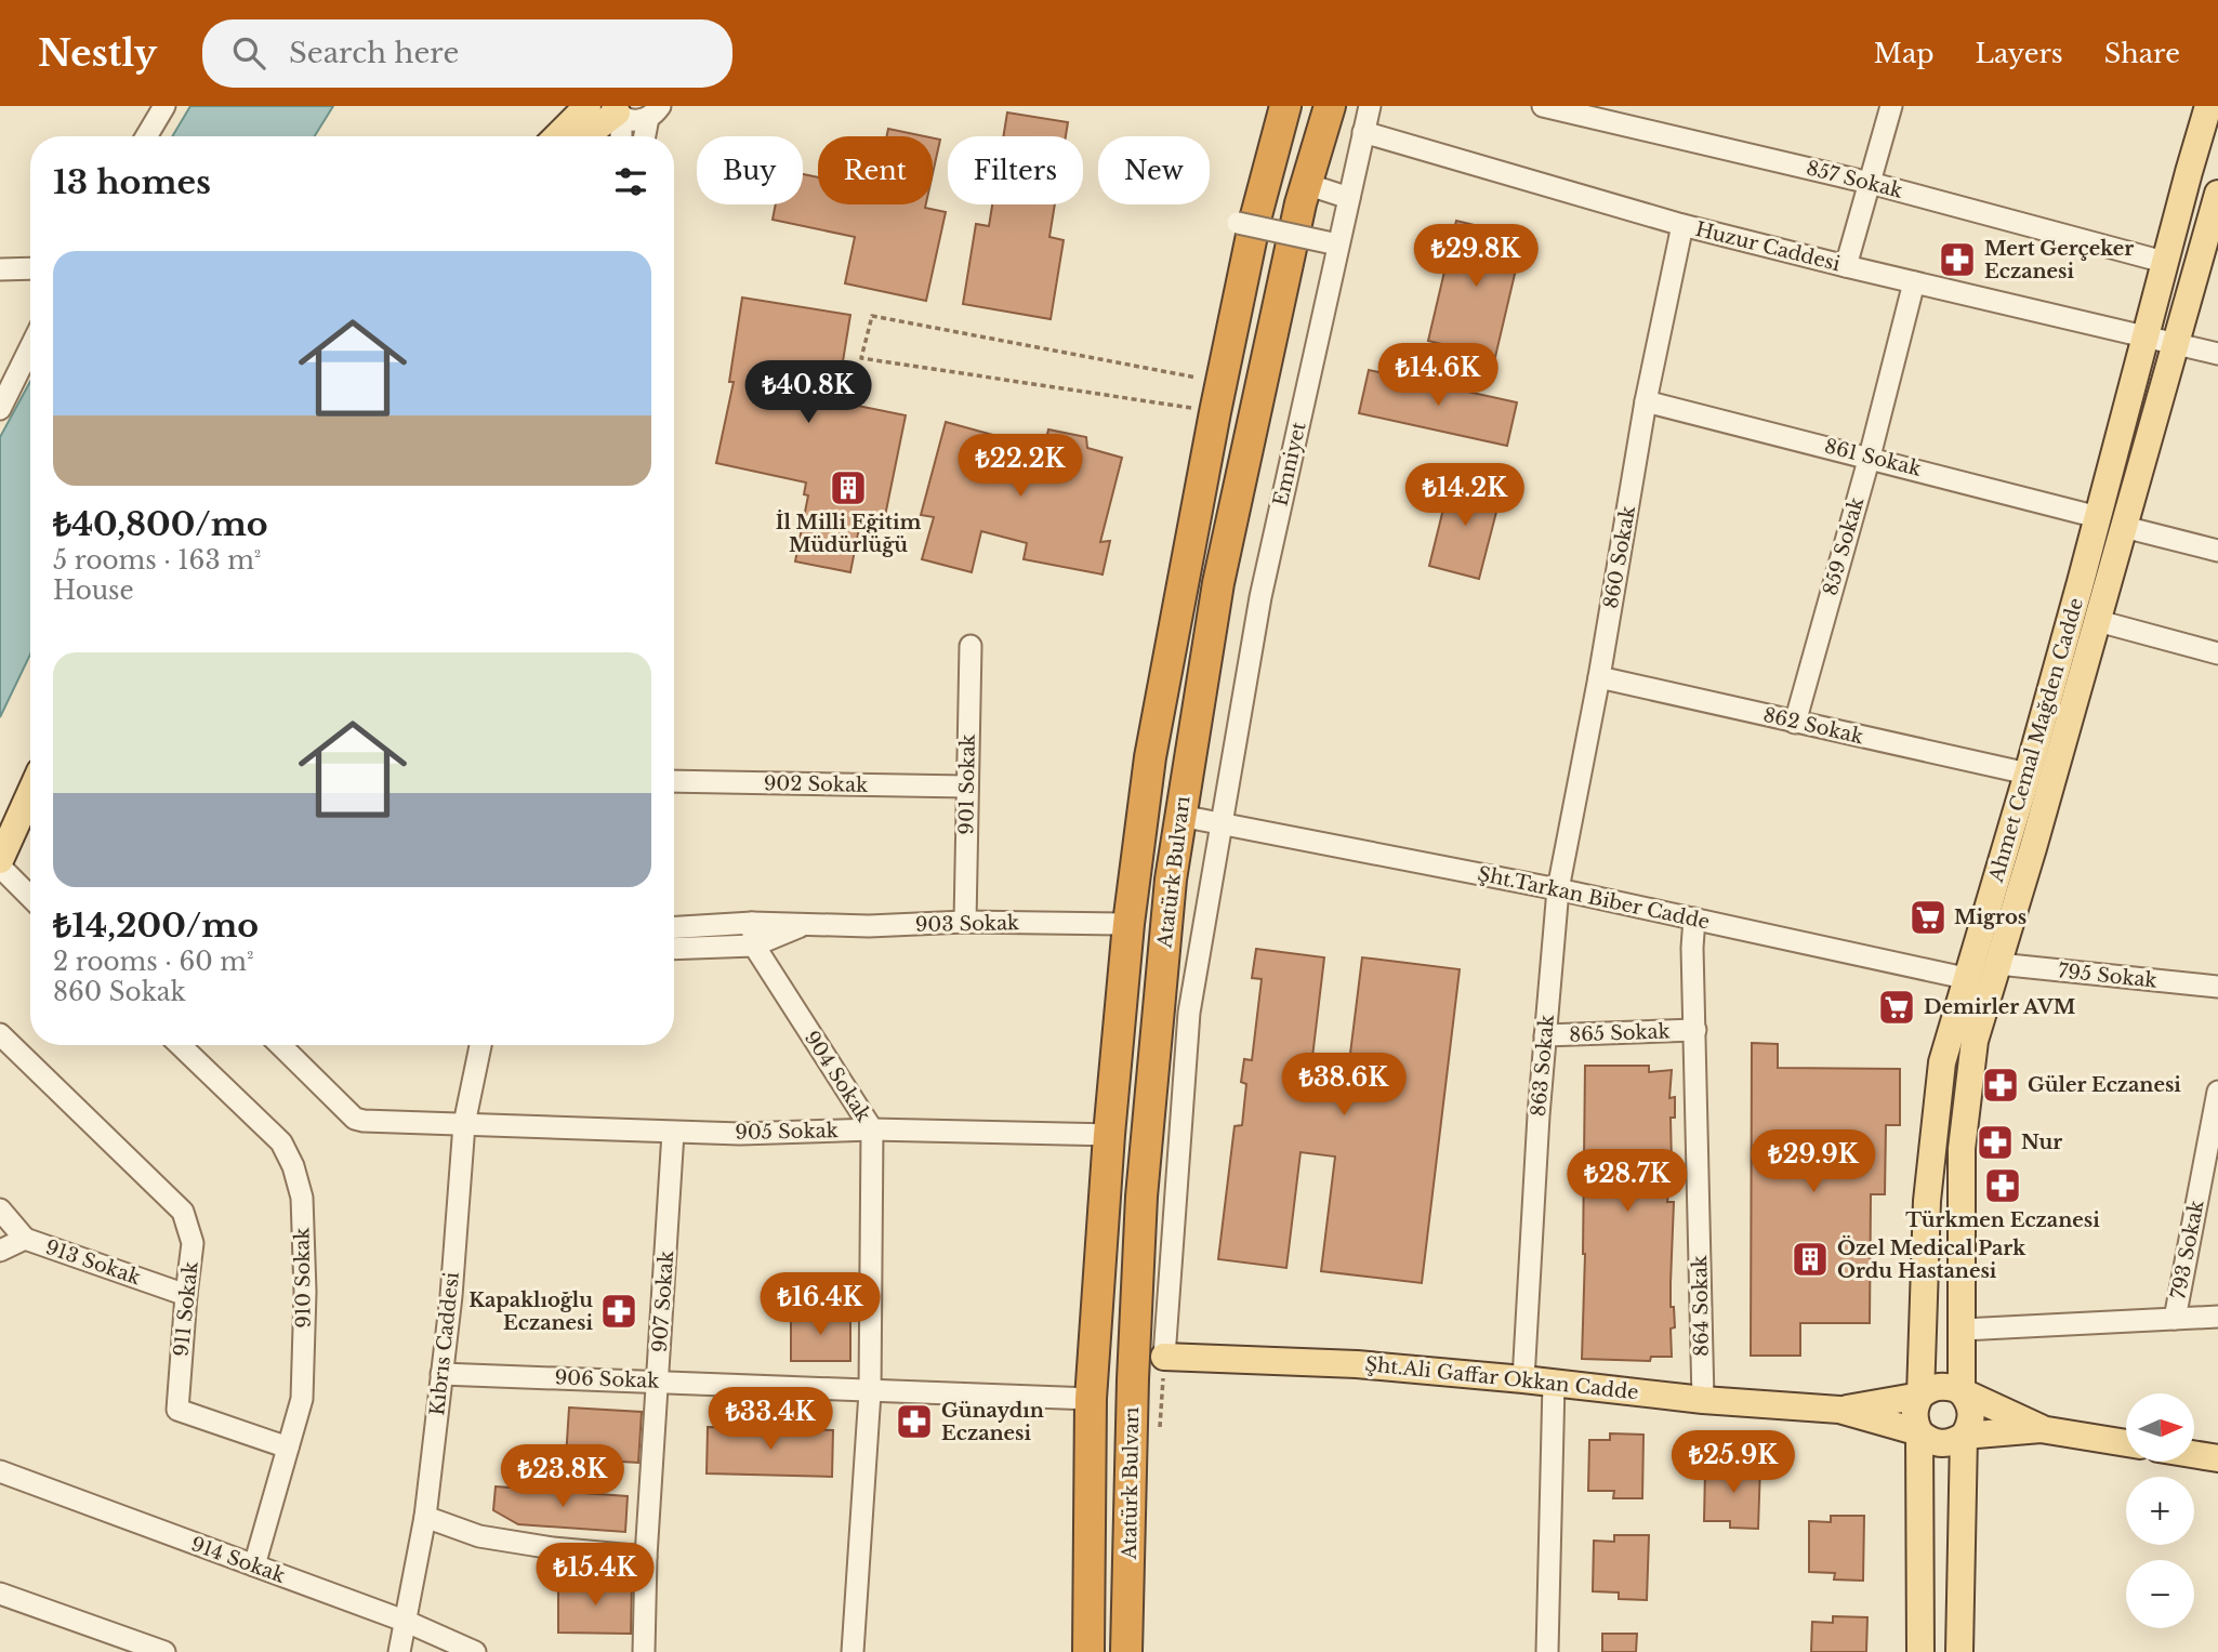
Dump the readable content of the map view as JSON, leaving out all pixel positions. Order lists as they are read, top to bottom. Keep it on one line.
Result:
{"streets":{"highway":["Atatürk Bulvarı"],"main road":["Ahmet Cemal Mağden Cadde","Şht.Ali Gaffar Okkan Cadde"],"street":["857 Sokak","Huzur Caddesi","861 Sokak","Emniyet","859 Sokak","860 Sokak","862 Sokak","902 Sokak","901 Sokak","Şht.Tarkan Biber Cadde","903 Sokak","795 Sokak","865 Sokak","863 Sokak","904 Sokak","905 Sokak","793 Sokak","913 Sokak","910 Sokak","907 Sokak","864 Sokak","911 Sokak","Kıbrıs Caddesi","906 Sokak","914 Sokak"]},"crossings":[["857 Sokak","Ahmet Cemal Mağden Cadde"],["Huzur Caddesi","Emniyet"],["Huzur Caddesi","859 Sokak"],["Huzur Caddesi","860 Sokak"],["Huzur Caddesi","Ahmet Cemal Mağden Cadde"],["861 Sokak","859 Sokak"],["861 Sokak","860 Sokak"],["861 Sokak","Ahmet Cemal Mağden Cadde"],["Emniyet","Şht.Tarkan Biber Cadde"],["Emniyet","Şht.Ali Gaffar Okkan Cadde"],["859 Sokak","862 Sokak"],["860 Sokak","862 Sokak"],["860 Sokak","Şht.Tarkan Biber Cadde"],["860 Sokak","863 Sokak"],["862 Sokak","Ahmet Cemal Mağden Cadde"],["Ahmet Cemal Mağden Cadde","Şht.Tarkan Biber Cadde"],["Ahmet Cemal Mağden Cadde","795 Sokak"],["Ahmet Cemal Mağden Cadde","Şht.Ali Gaffar Okkan Cadde"],["902 Sokak","901 Sokak"],["901 Sokak","903 Sokak"],["Atatürk Bulvarı","Şht.Tarkan Biber Cadde"],["Atatürk Bulvarı","903 Sokak"],["Atatürk Bulvarı","905 Sokak"],["Atatürk Bulvarı","906 Sokak"],["Şht.Tarkan Biber Cadde","863 Sokak"],["Şht.Tarkan Biber Cadde","864 Sokak"],["903 Sokak","904 Sokak"],["865 Sokak","863 Sokak"],["865 Sokak","864 Sokak"],["863 Sokak","Şht.Ali Gaffar Okkan Cadde"],["904 Sokak","905 Sokak"],["904 Sokak","906 Sokak"],["905 Sokak","907 Sokak"],["905 Sokak","Kıbrıs Caddesi"],["913 Sokak","911 Sokak"],["910 Sokak","911 Sokak"],["910 Sokak","914 Sokak"],["907 Sokak","906 Sokak"],["864 Sokak","Şht.Ali Gaffar Okkan Cadde"],["Kıbrıs Caddesi","906 Sokak"],["Kıbrıs Caddesi","914 Sokak"]],"places":{"pharmacy":["Mert Gerçeker Eczanesi","Güler Eczanesi","Nur","Türkmen Eczanesi","Kapaklıoğlu Eczanesi","Günaydın Eczanesi"],"building":["İl Milli Eğitim Müdürlüğü","Özel Medical Park Ordu Hastanesi"],"supermarket":["Migros","Demirler AVM"]},"north":"right","page":{"header":"Nestly","search":"Search here","nav":["Map","Layers","Share"],"chip":["Buy","Rent","Filters","New"],"heading":"13 homes","price":["₺29.8K","₺14.6K","₺40.8K","₺22.2K","₺14.2K","₺38.6K","₺29.9K","₺28.7K","₺16.4K","₺33.4K","₺25.9K","₺23.8K","₺15.4K"],"list":[{"name":"₺40,800/mo","note":"5 rooms · 163 m² · House"},{"name":"₺14,200/mo","note":"2 rooms · 60 m² · 860 Sokak"}],"map_buttons":["+","−"]}}
